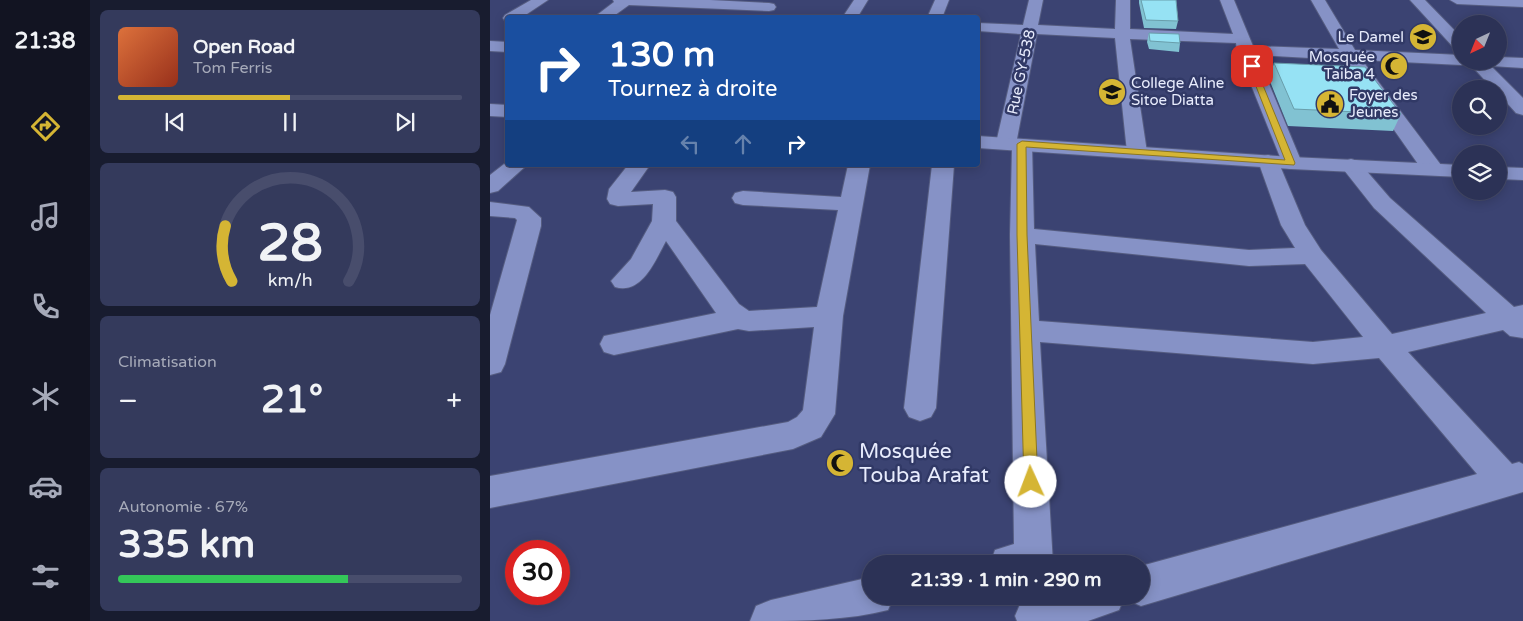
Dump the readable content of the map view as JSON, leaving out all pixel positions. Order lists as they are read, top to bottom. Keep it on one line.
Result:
{"streets":{"street":["Rue GY-538"]},"places":{"school or university":["Le Damel","College Aline Sitoe Diatta"],"mosque":["Mosquée Taiba 4","Mosquée Touba Arafat"],"public building":["Foyer des Jeunes"]},"north":"bottom left","page":{"tabs":"21:38","turn":["130 m","Tournez à droite"],"song":["Open Road","Tom Ferris"],"tile":["Climatisation",["Autonomie · 67%","335 km"]],"heat":["−","21°","+"],"limit":"30","trip":"21:39 · 1 min · 290 m","gauge":["28","km/h"]}}
